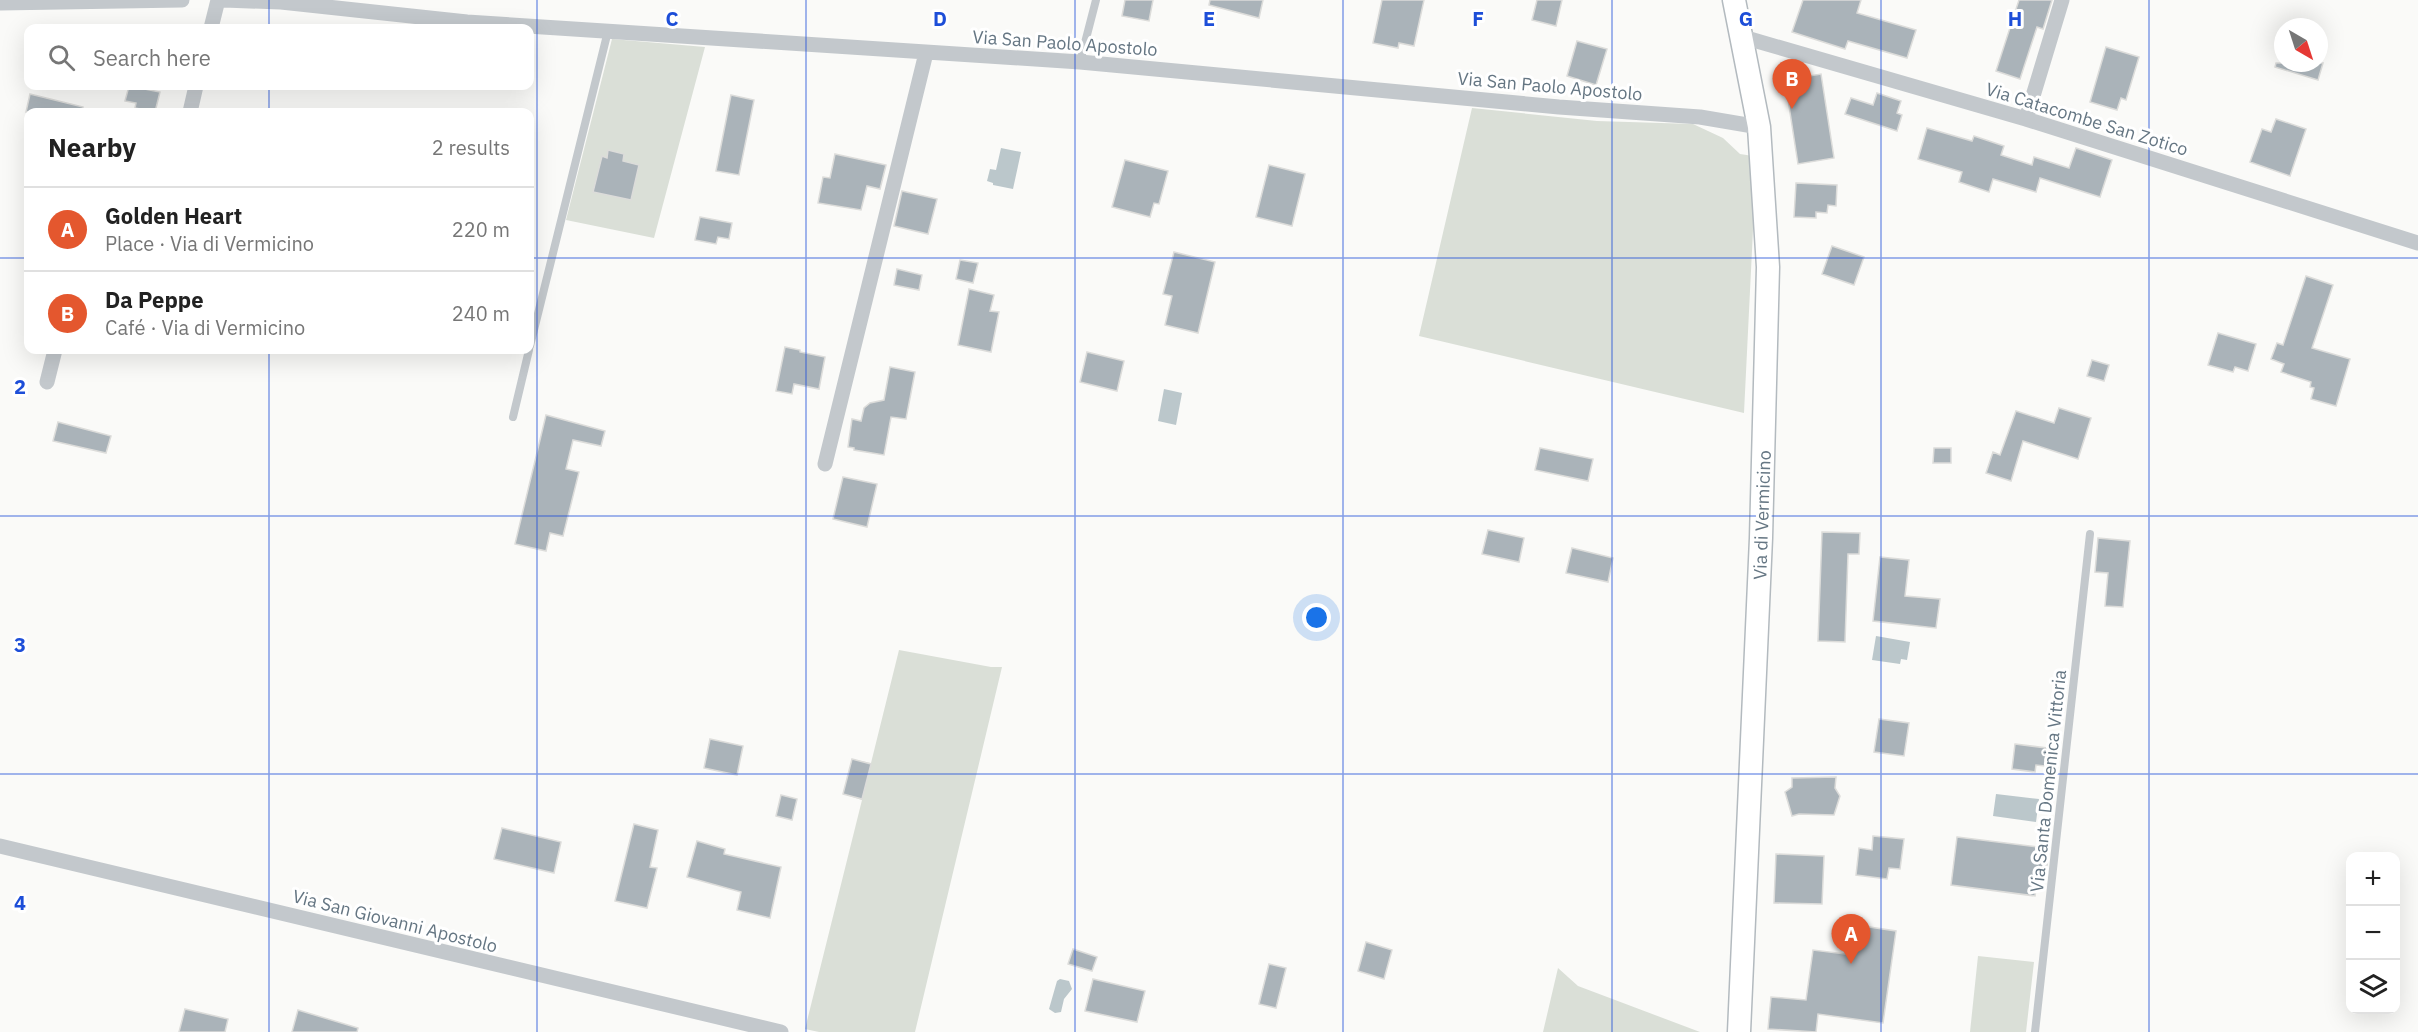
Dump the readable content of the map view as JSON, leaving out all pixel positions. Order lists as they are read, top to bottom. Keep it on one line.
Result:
{"streets":{"main road":["Via di Vermicino"],"street":["Via San Paolo Apostolo","Via Catacombe San Zotico","Via San Giovanni Apostolo"],"lane":["Via Santa Domenica Vittoria"]},"crossings":[["Via San Paolo Apostolo","Via di Vermicino"],["Via Catacombe San Zotico","Via di Vermicino"]],"north":"bottom right","page":{"search":"Search here","pins":["B","A"],"heading":["Nearby","2 results"],"list":[{"mark":"A","name":"Golden Heart","note":"Place · Via di Vermicino","value":"220 m"},{"mark":"B","name":"Da Peppe","note":"Café · Via di Vermicino","value":"240 m"}],"map_buttons":["+","−"]},"grid":{"columns":["C","D","E","F","G","H"],"rows":["2","3","4"]}}
